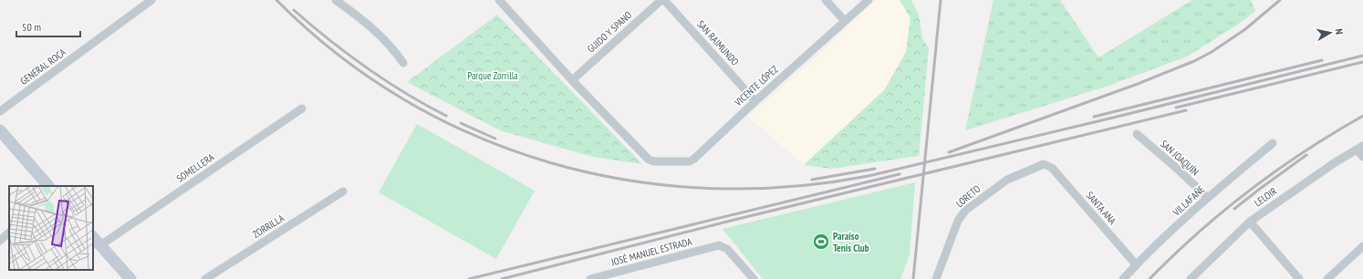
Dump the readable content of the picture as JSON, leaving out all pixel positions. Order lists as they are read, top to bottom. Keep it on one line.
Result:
{"streets":{"street":["GUIDO Y SPANO","SAN RAIMUNDO","GENERAL ROCA","VICENTE LÓPEZ","SAN JOAQUÍN","SOMELLERA","LORETO","LELOIR","VILLAFAÑE","SANTA ANA","ZORRILLA","JOSÉ MANUEL ESTRADA"]},"crossings":[["GUIDO Y SPANO","SAN RAIMUNDO"],["GUIDO Y SPANO","VICENTE LÓPEZ"],["SAN RAIMUNDO","VICENTE LÓPEZ"],["SAN JOAQUÍN","VILLAFAÑE"],["LORETO","SANTA ANA"],["VILLAFAÑE","SANTA ANA"]],"parks":["Parque Zorrilla"],"places":{"sports":["Paraíso Tenis Club"]},"scale_bar":"50 m","north":"right"}
